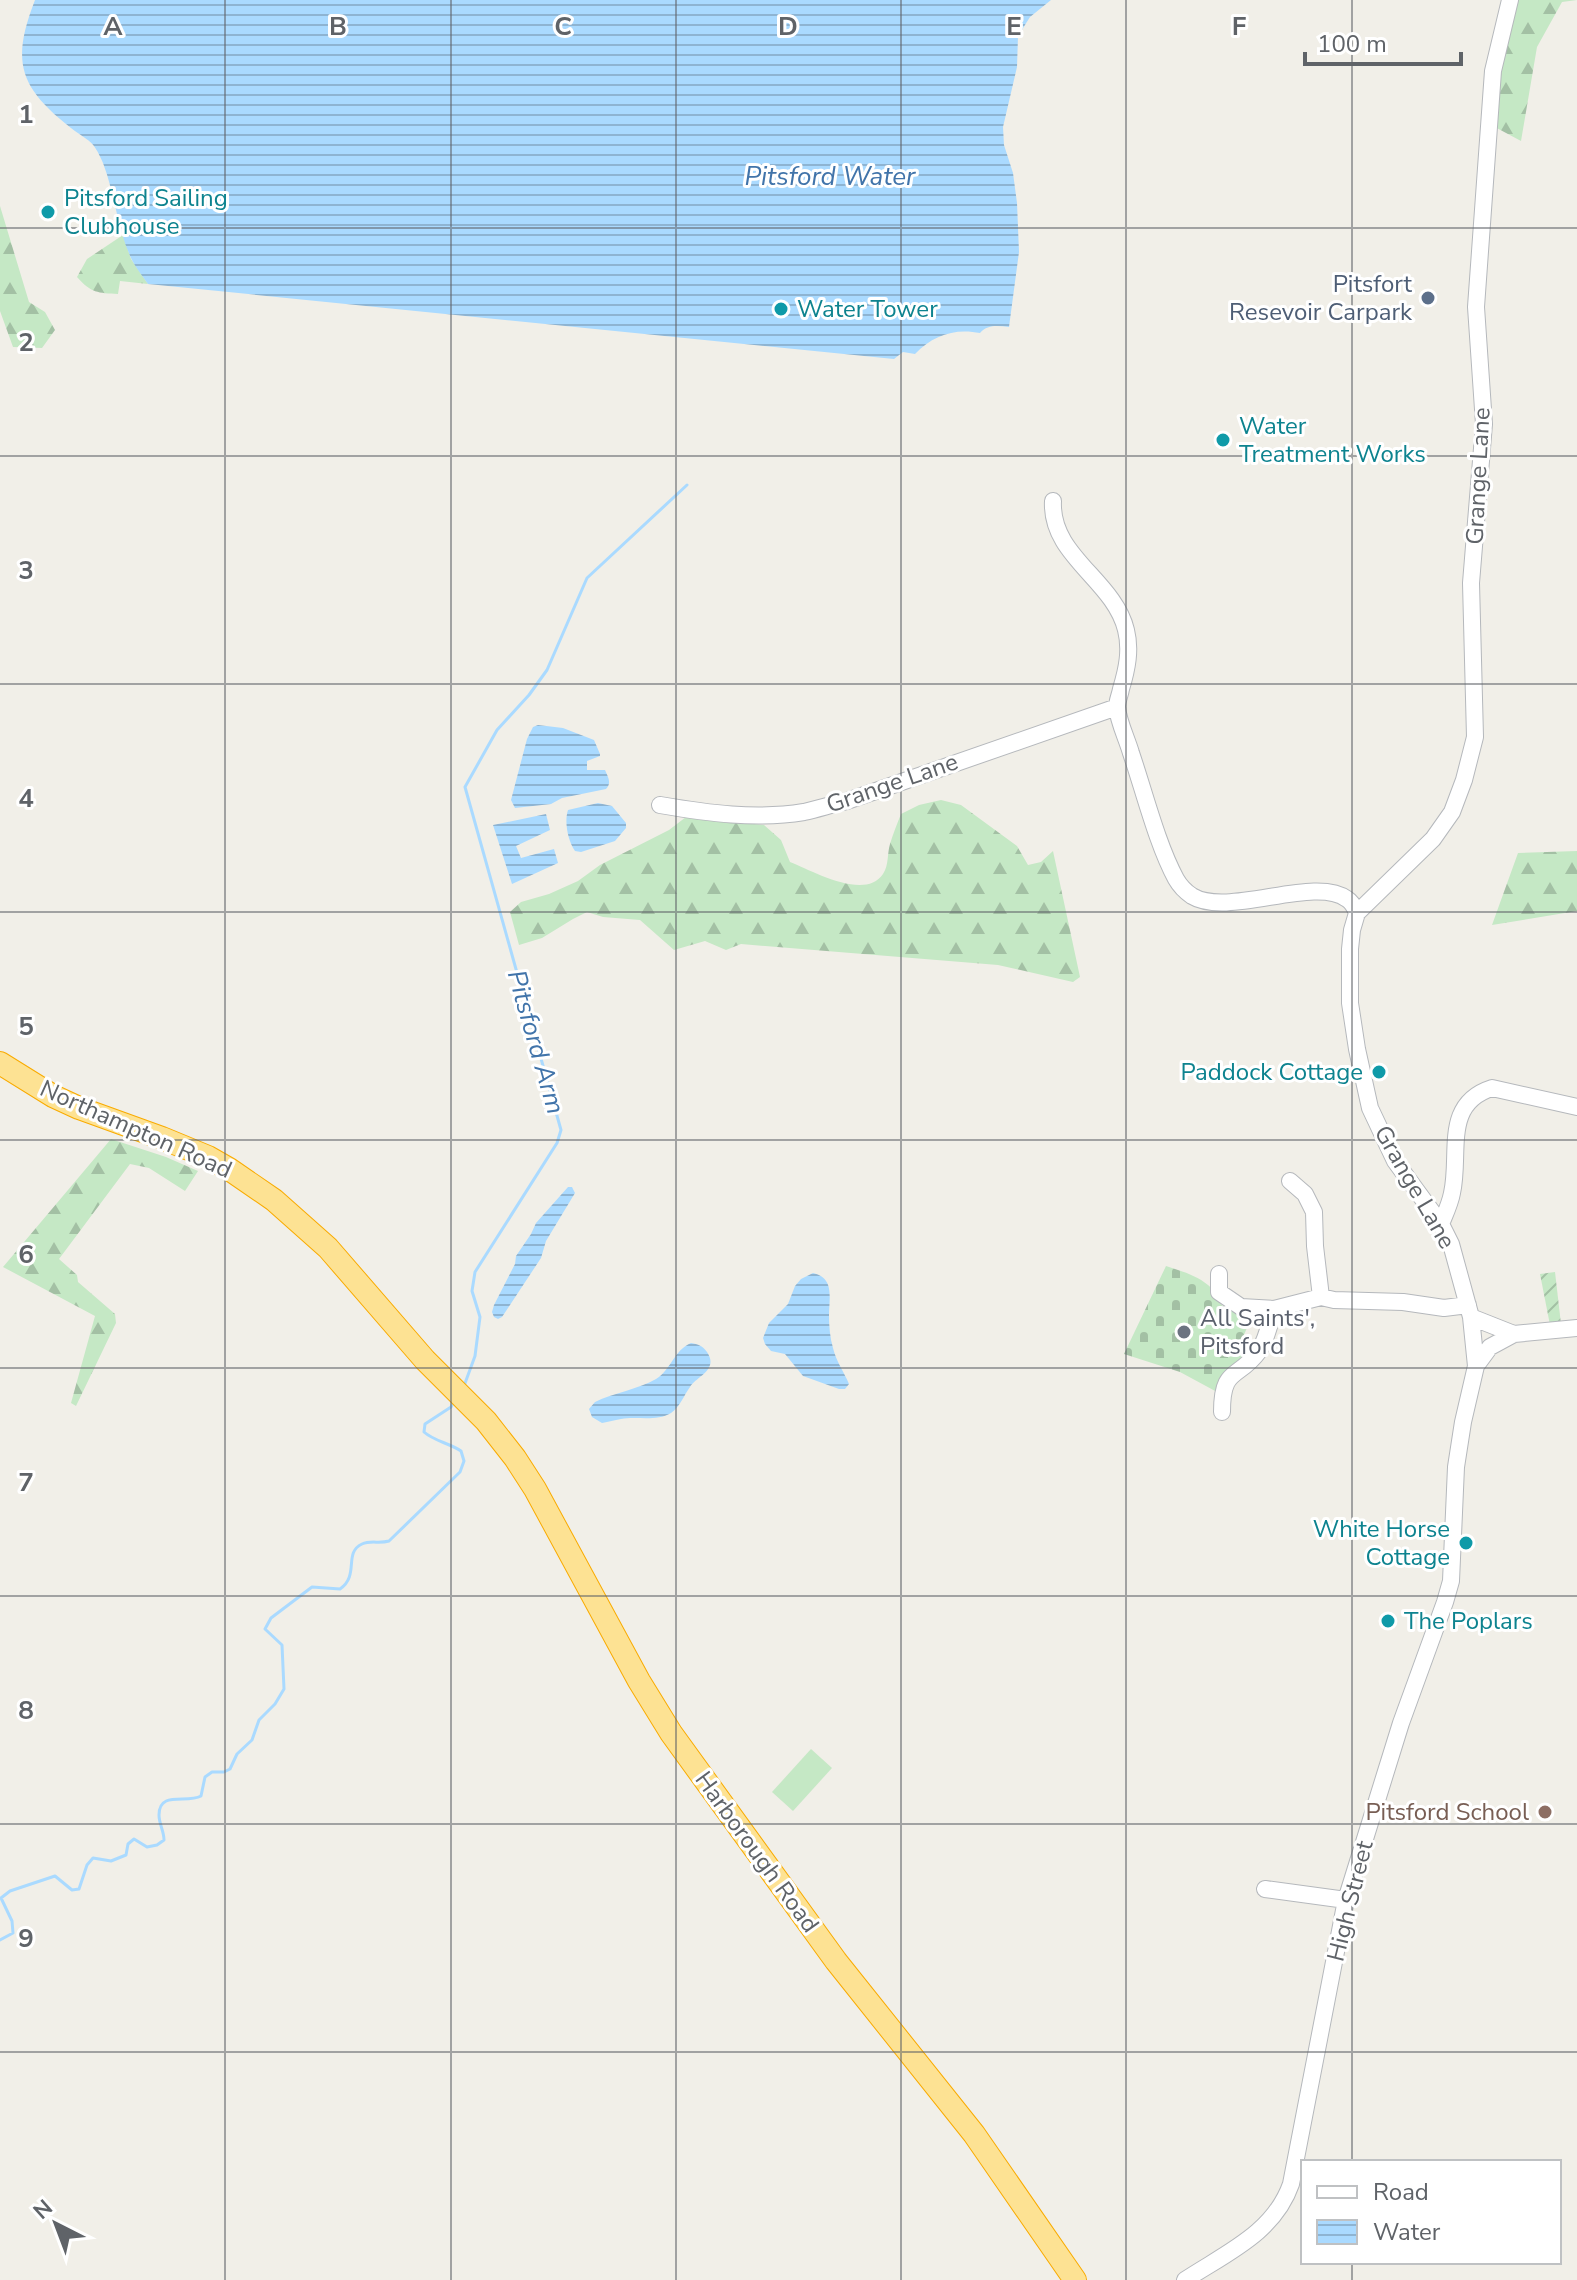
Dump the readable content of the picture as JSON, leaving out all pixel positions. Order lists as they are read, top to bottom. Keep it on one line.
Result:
{"streets":{"highway":["Northampton Road","Harborough Road"],"street":["Grange Lane","High Street"]},"crossings":[["Grange Lane","High Street"],["Northampton Road","Harborough Road"]],"water":["Pitsford Water","Pitsford Arm"],"places":["Pitsford Sailing Clubhouse","Pitsfort Resevoir Carpark","Water Tower","Water Treatment Works","Paddock Cottage","All Saints', Pitsford","White Horse Cottage","The Poplars","Pitsford School"],"legend":["Road","Water"],"scale_bar":"100 m","north":"top left","grid":{"columns":["A","B","C","D","E","F"],"rows":["1","2","3","4","5","6","7","8","9"]}}
